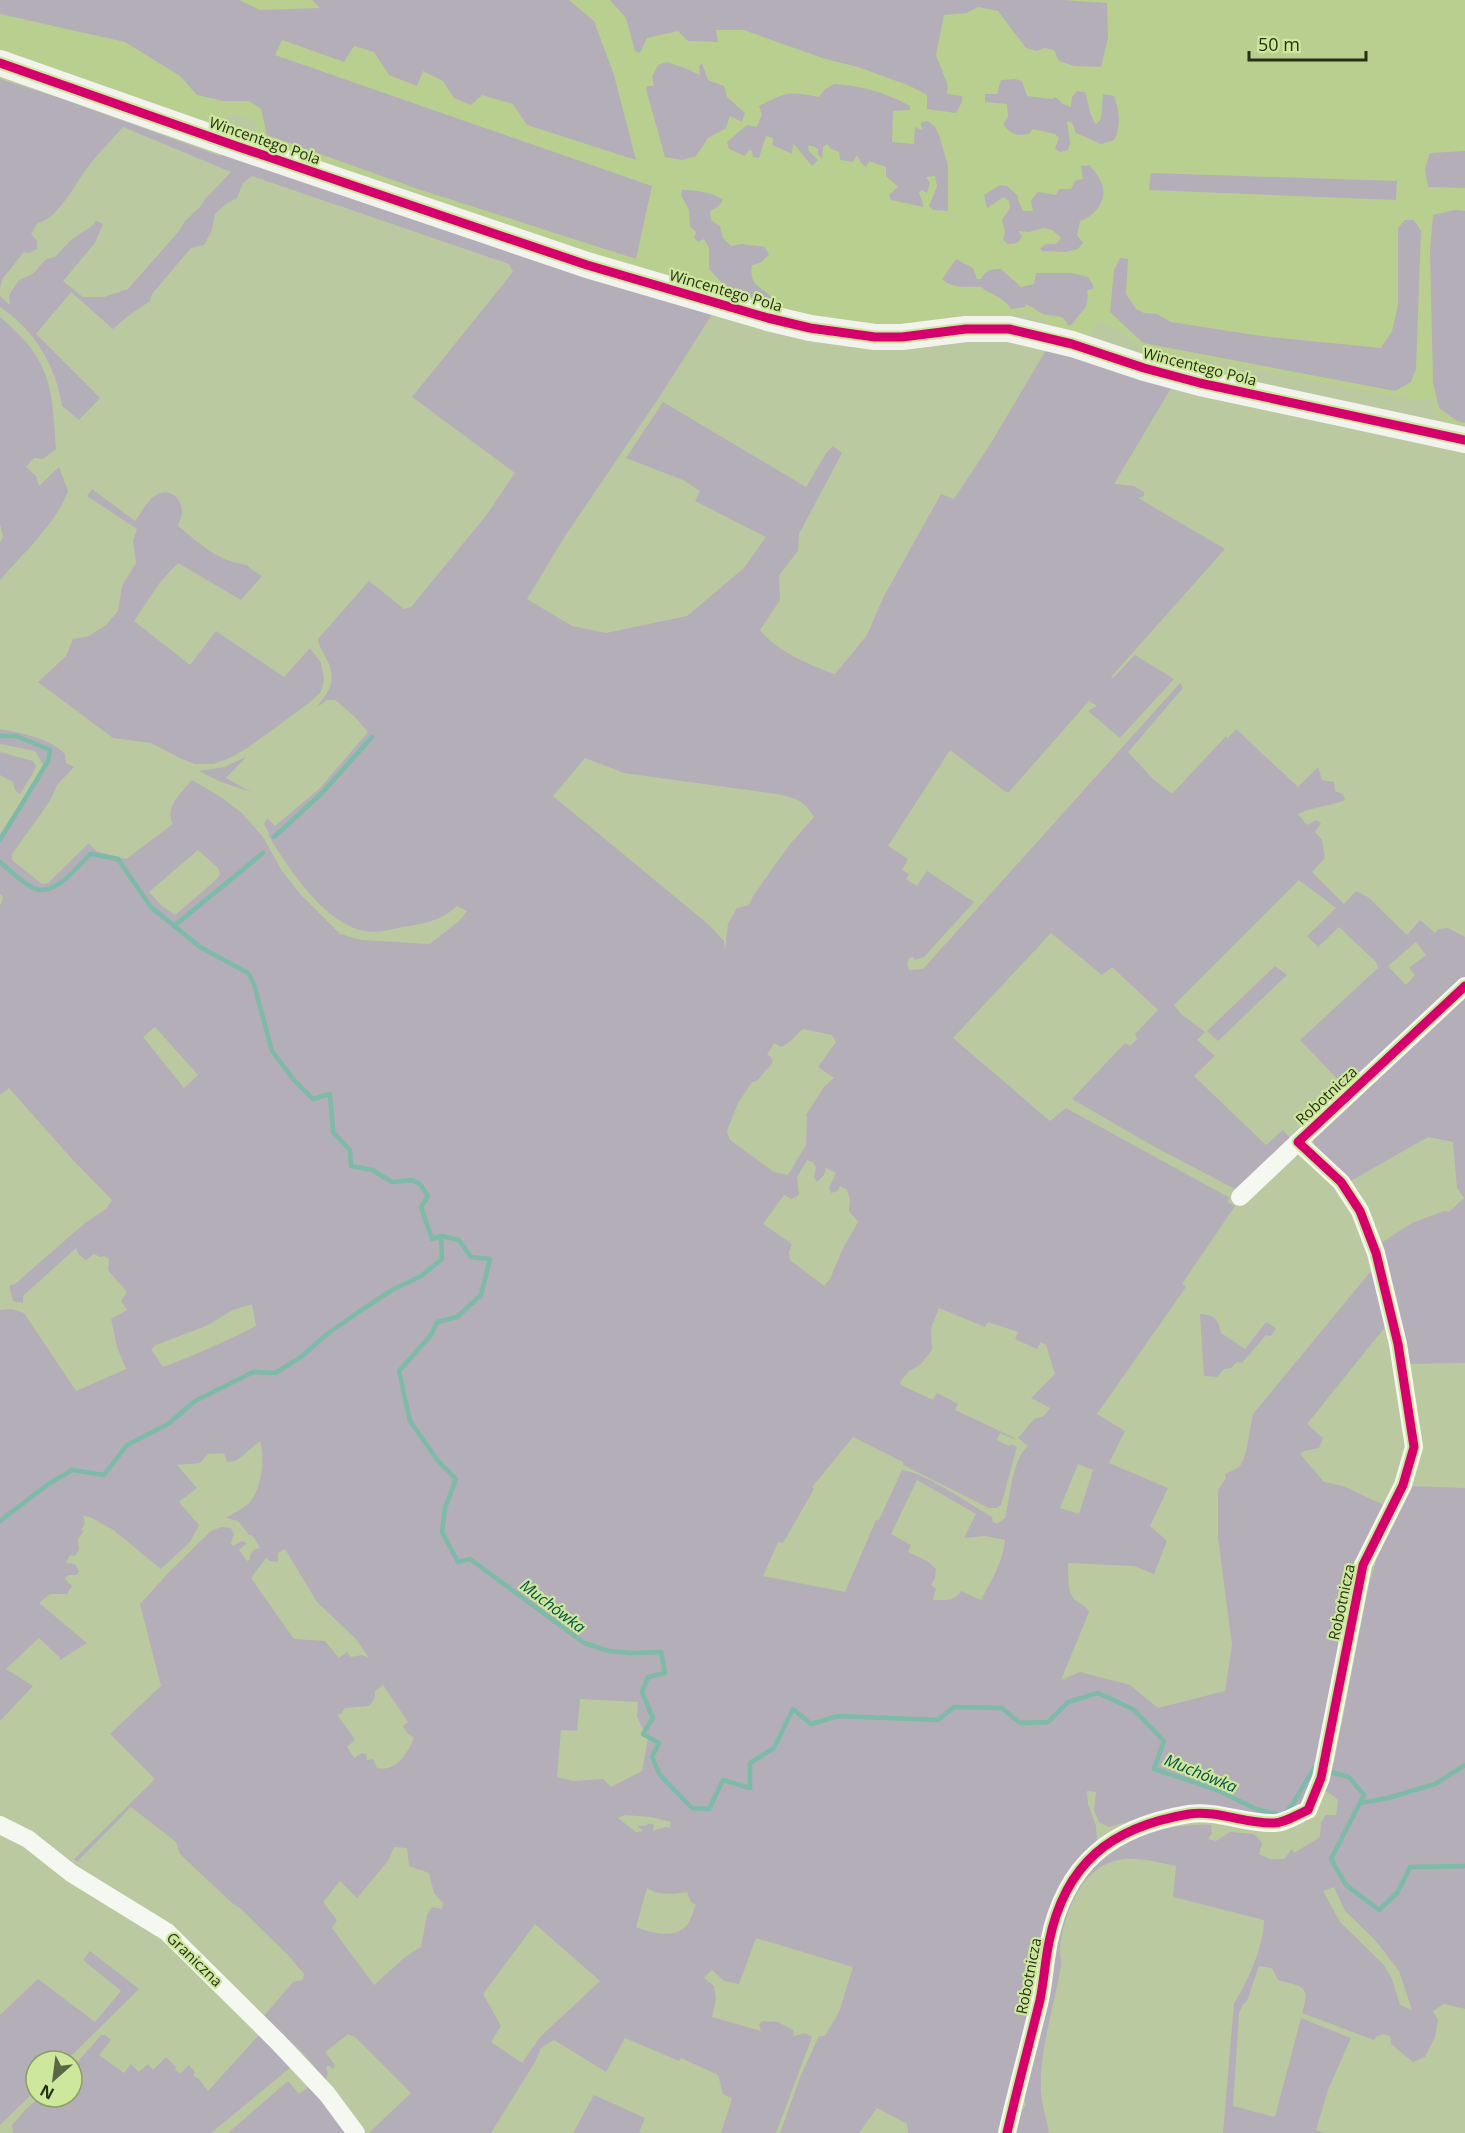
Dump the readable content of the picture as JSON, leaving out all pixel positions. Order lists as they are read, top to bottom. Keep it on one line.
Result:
{"streets":{"street":["Wincentego Pola","Robotnicza","Graniczna"]},"water":["Muchówka"],"scale_bar":"50 m","north":"bottom left"}
